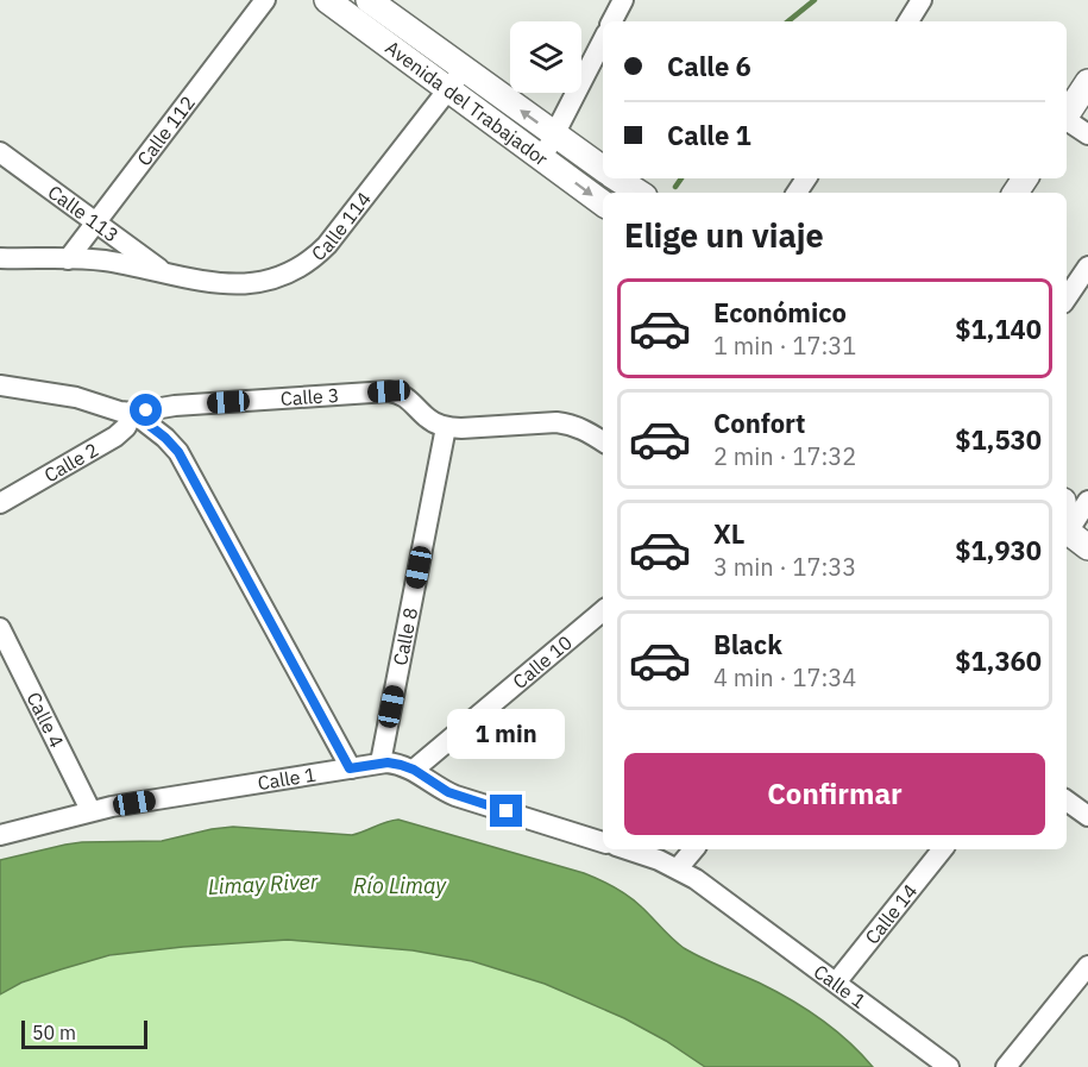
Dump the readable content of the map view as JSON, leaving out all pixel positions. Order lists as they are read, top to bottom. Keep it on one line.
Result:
{"streets":{"street":["Avenida del Trabajador","Calle 112","Calle 113","Calle 114","Calle 3","Calle 2","Calle 8","Calle 10","Calle 4","Calle 1","Calle 14"]},"crossings":[["Avenida del Trabajador","Calle 114"],["Calle 112","Calle 113"],["Calle 112","Calle 114"],["Calle 113","Calle 114"],["Calle 3","Calle 2"],["Calle 3","Calle 8"],["Calle 8","Calle 1"],["Calle 10","Calle 1"],["Calle 4","Calle 1"],["Calle 1","Calle 14"]],"water":["Limay River","Río Limay"],"scale_bar":"50 m","page":{"banner":["Calle 6","Calle 1"],"heading":"Elige un viaje","list":[{"name":"Económico","note":"1 min · 17:31","value":"$1,140"},{"name":"Confort","note":"2 min · 17:32","value":"$1,530"},{"name":"XL","note":"3 min · 17:33","value":"$1,930"},{"name":"Black","note":"4 min · 17:34","value":"$1,360"}],"bubble":"1 min","buttons":"Confirmar","scale":"50 m"}}
